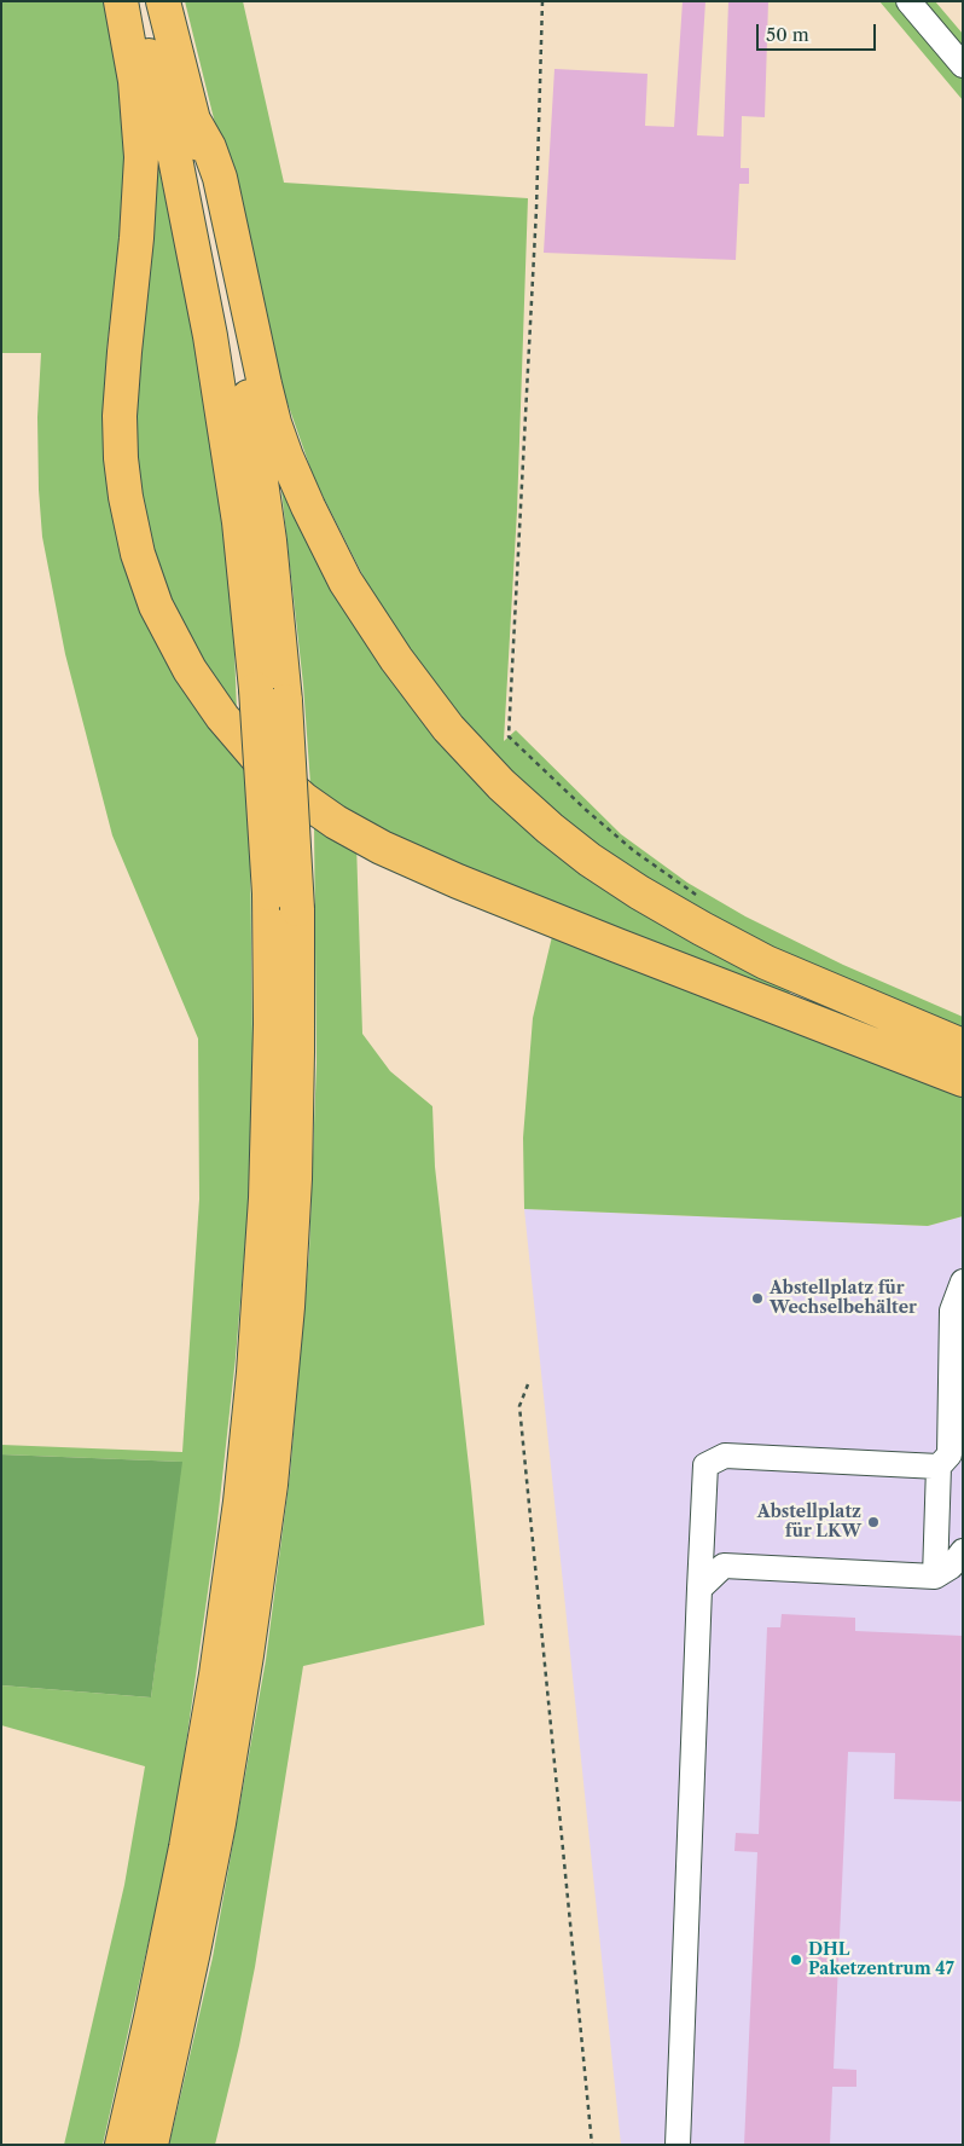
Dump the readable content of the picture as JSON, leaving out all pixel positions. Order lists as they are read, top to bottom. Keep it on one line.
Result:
{"places":["Abstellplatz für Wechselbehälter","Abstellplatz für LKW","DHL Paketzentrum 47"],"scale_bar":"50 m"}
